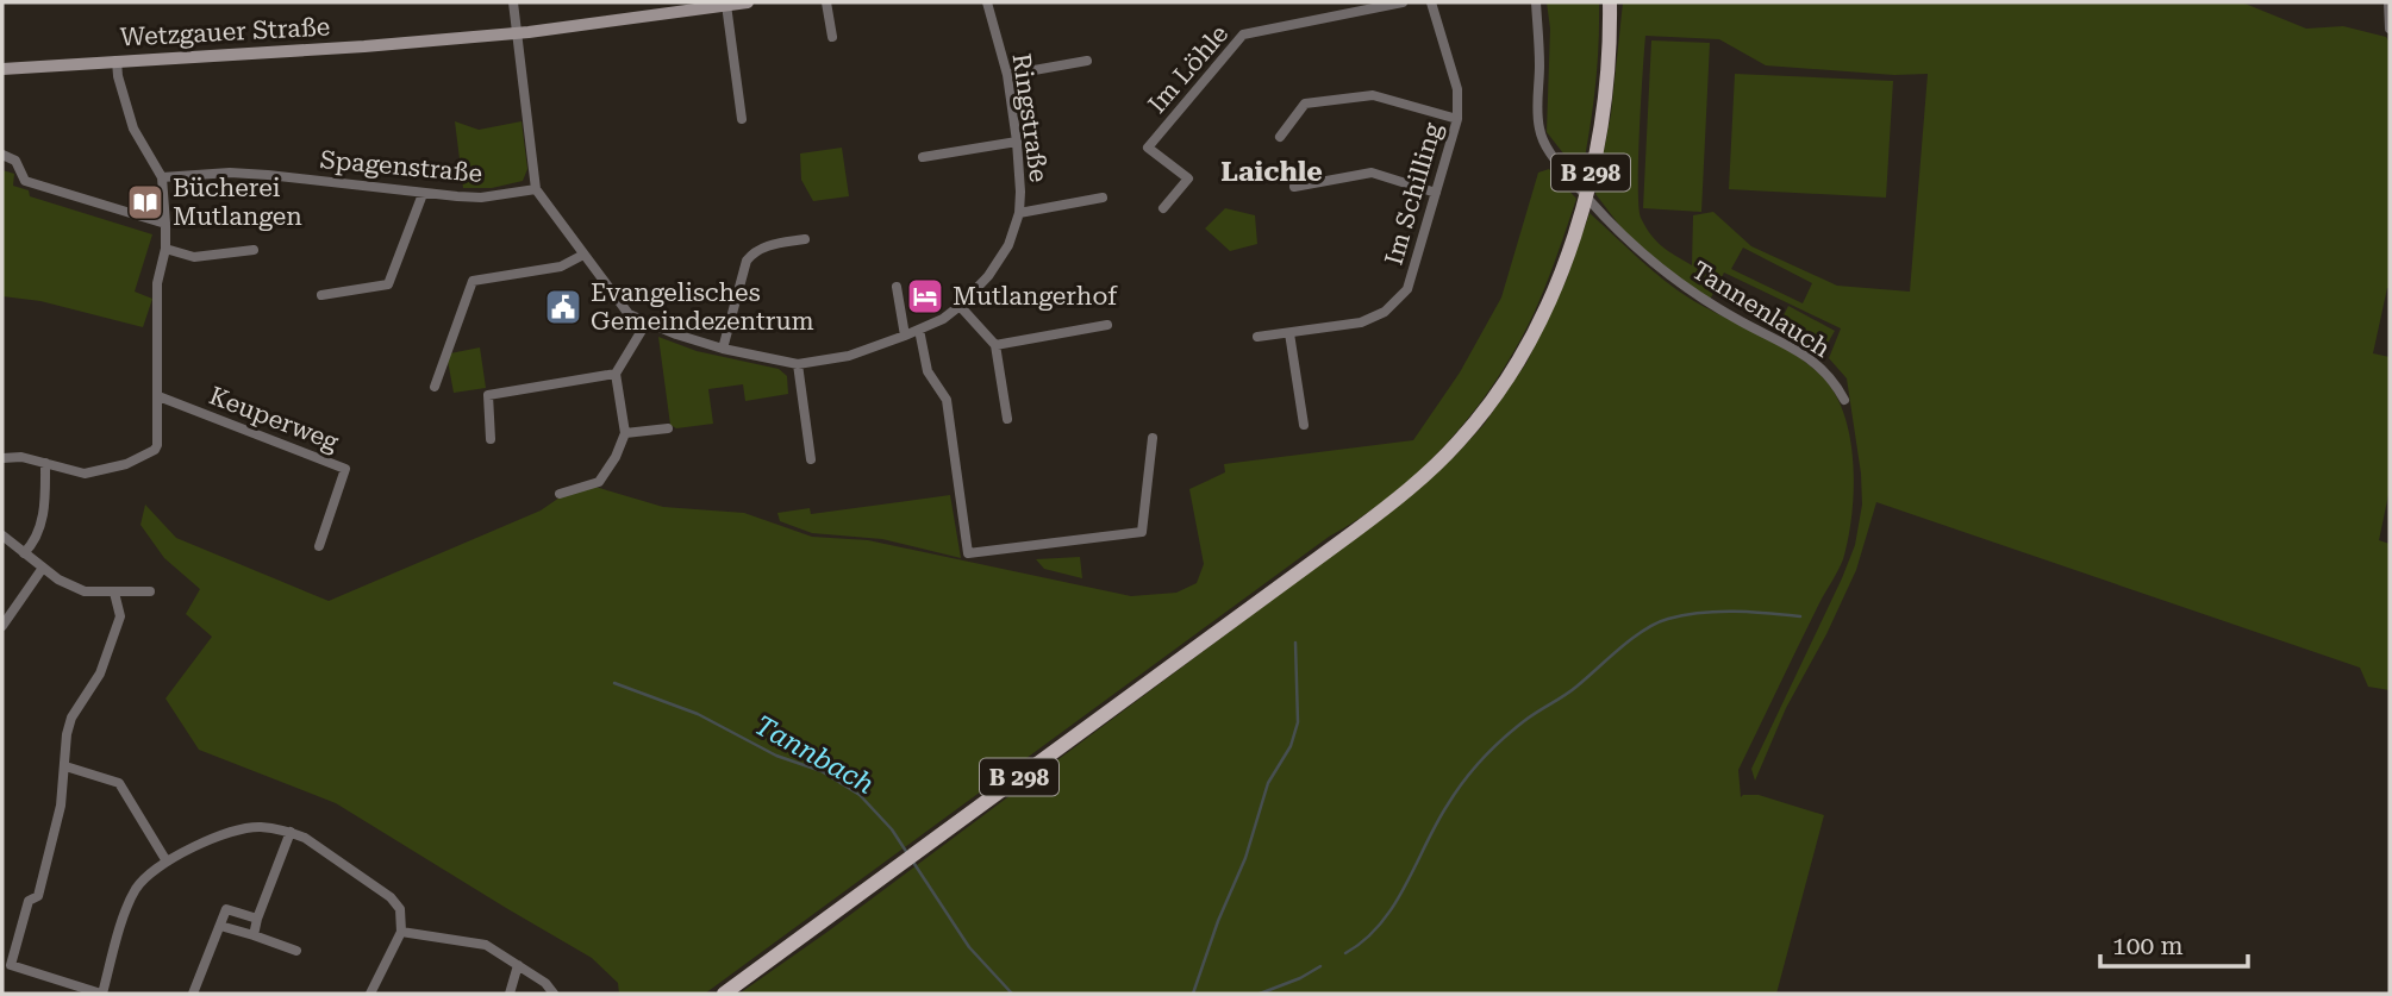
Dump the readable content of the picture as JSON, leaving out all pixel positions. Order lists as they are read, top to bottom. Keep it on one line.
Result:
{"streets":{"main road":["B 298"],"street":["Wetzgauer Straße","Im Löhle","Ringstraße","Spagenstraße","Im Schilling","Tannenlauch","Keuperweg"]},"crossings":[["Wetzgauer Straße","Ringstraße"],["Ringstraße","Spagenstraße"]],"districts":["Laichle"],"water":["Tannbach"],"places":{"library":["Bücherei Mutlangen"],"hotel":["Mutlangerhof"],"public building":["Evangelisches Gemeindezentrum"]},"scale_bar":"100 m"}
